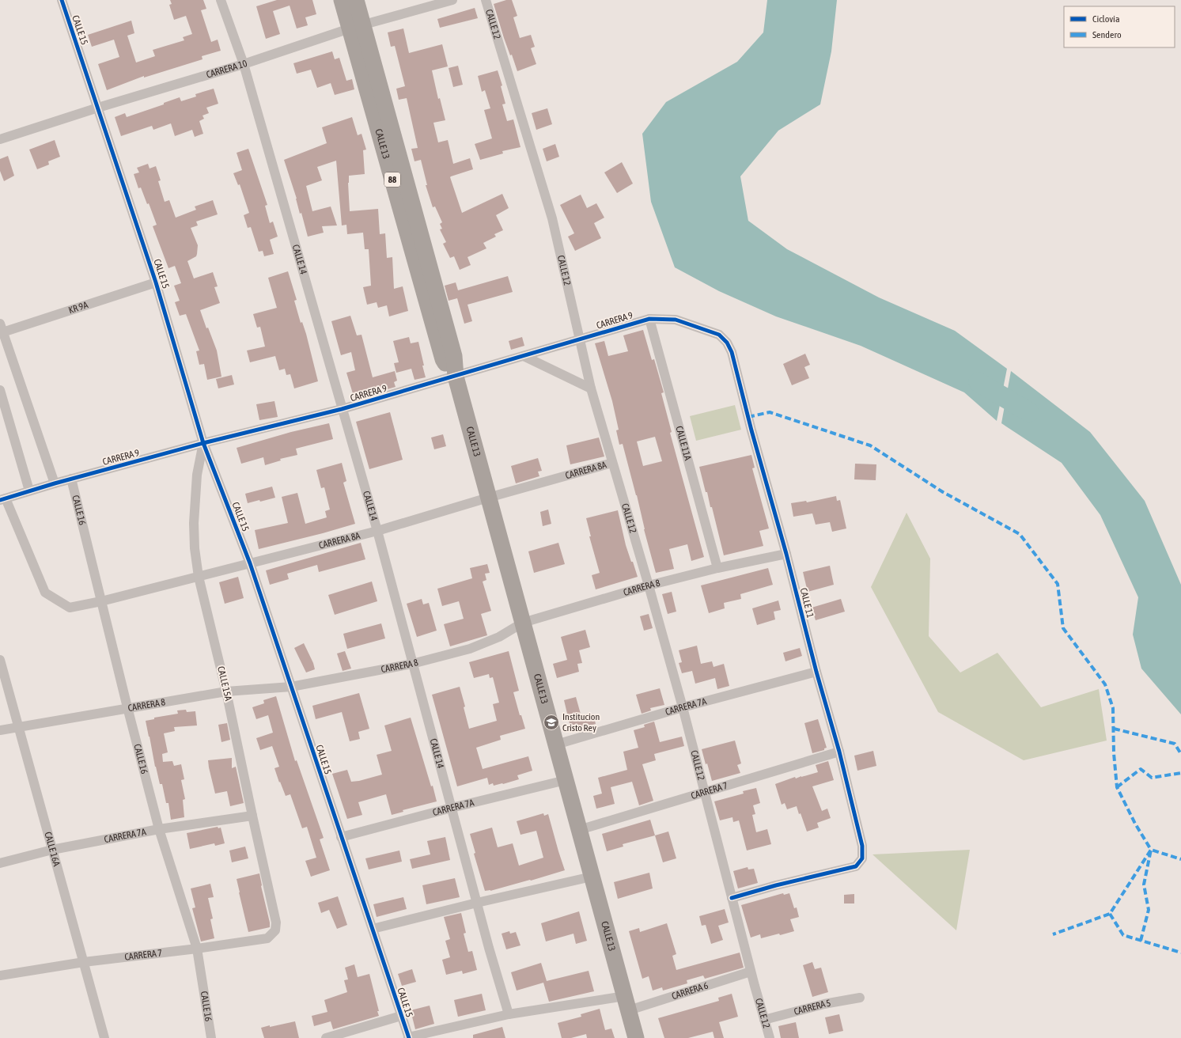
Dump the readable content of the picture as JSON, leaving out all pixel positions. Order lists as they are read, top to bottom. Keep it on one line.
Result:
{"streets":{"highway":["CALLE 13","88"],"street":["CALLE 12","CALLE 15","CARRERA 10","CALLE 14","KR 9A","CARRERA 9","CALLE 11A","CARRERA 8A","CALLE 16","CARRERA 8","CALLE 11","CALLE 15A","CARRERA 7A","CARRERA 7","CALLE 16A","CARRERA 6","CARRERA 5"]},"crossings":[["CALLE 12","CARRERA 9"],["CALLE 12","CARRERA 8A"],["CALLE 12","CARRERA 8"],["CALLE 12","CALLE 11"],["CALLE 12","CARRERA 7A"],["CALLE 12","CARRERA 7"],["CALLE 12","CARRERA 6"],["CALLE 12","CARRERA 5"],["CALLE 15","CARRERA 10"],["CALLE 15","KR 9A"],["CALLE 15","CARRERA 9"],["CALLE 15","CARRERA 8A"],["CALLE 15","CARRERA 8"],["CALLE 15","CALLE 15A"],["CALLE 15","CARRERA 7A"],["CALLE 15","CARRERA 6"],["CARRERA 10","CALLE 13"],["CARRERA 10","CALLE 14"],["CALLE 13","CARRERA 9"],["CALLE 13","CARRERA 8A"],["CALLE 13","CARRERA 8"],["CALLE 13","CARRERA 7A"],["CALLE 13","CARRERA 7"],["CALLE 13","CARRERA 6"],["CALLE 14","CARRERA 9"],["CALLE 14","CARRERA 8A"],["CALLE 14","CARRERA 8"],["CALLE 14","CARRERA 7A"],["CALLE 14","CARRERA 6"],["CARRERA 9","CALLE 11A"],["CARRERA 9","CARRERA 8A"],["CARRERA 9","CALLE 16"],["CARRERA 9","CALLE 11"],["CARRERA 9","CALLE 15A"],["CALLE 11A","CARRERA 8"],["CARRERA 8A","CALLE 16"],["CARRERA 8A","CALLE 15A"],["CALLE 16","CARRERA 8"],["CALLE 16","CARRERA 7A"],["CALLE 16","CARRERA 7"],["CARRERA 8","CALLE 11"],["CARRERA 8","CALLE 15A"],["CARRERA 8","CALLE 16A"],["CALLE 11","CARRERA 7A"],["CALLE 11","CARRERA 7"],["CALLE 15A","CARRERA 7A"],["CALLE 15A","CARRERA 7"],["CARRERA 7A","CALLE 16A"],["CARRERA 7","CALLE 16A"]],"places":{"school or university":["Institucion Cristo Rey"]},"legend":["Ciclovía","Sendero"]}
